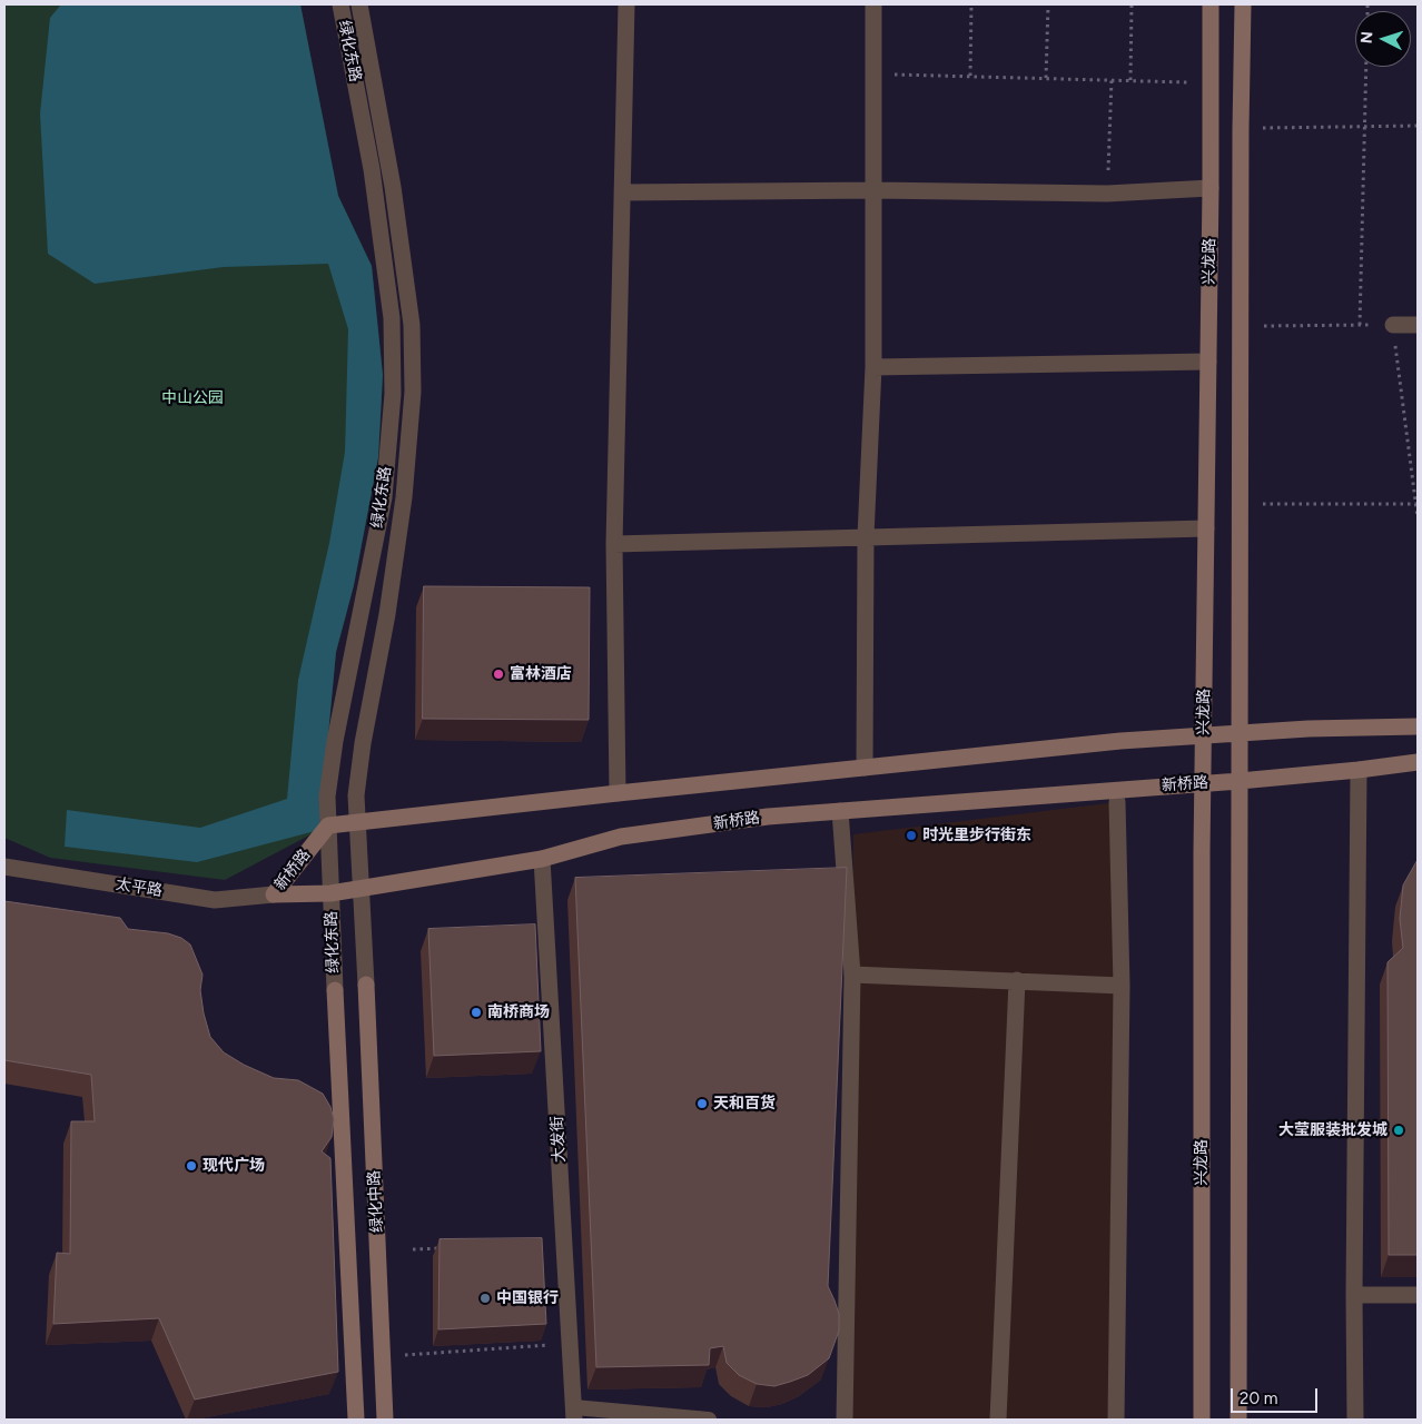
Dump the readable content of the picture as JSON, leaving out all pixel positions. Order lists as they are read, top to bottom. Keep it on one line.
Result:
{"streets":{"main road":["兴龙路","新桥路","绿化中路"],"street":["绿化东路","太平路","大发街"]},"crossings":[["绿化东路","新桥路"],["绿化东路","绿化中路"],["兴龙路","新桥路"],["新桥路","太平路"],["新桥路","大发街"]],"parks":["中山公园"],"places":["富林酒店","时光里步行街东","南桥商场","天和百货","大莹服装批发城","现代广场","中国银行"],"scale_bar":"20 m","north":"left"}
